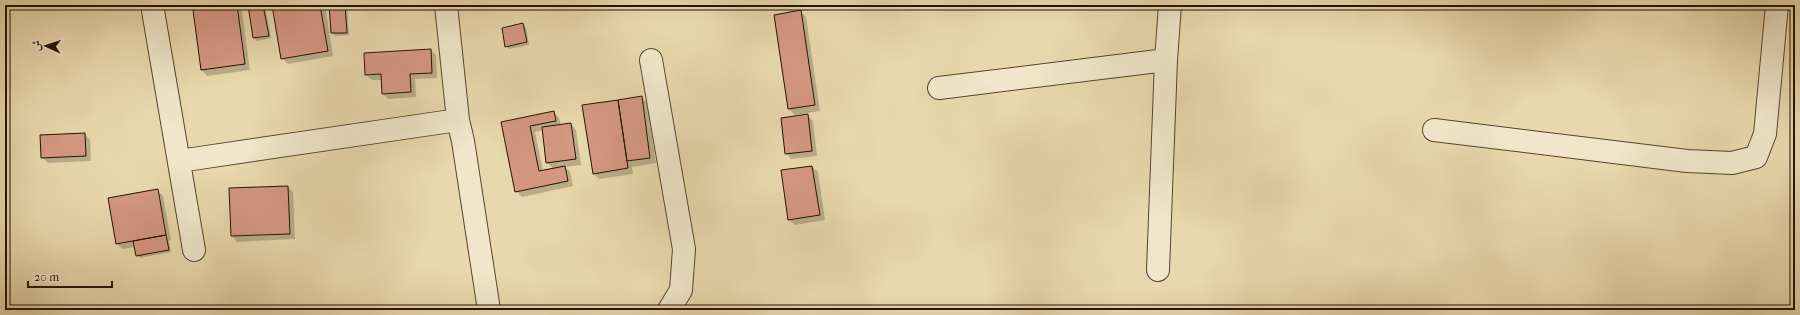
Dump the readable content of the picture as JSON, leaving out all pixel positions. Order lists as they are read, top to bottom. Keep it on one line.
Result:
{"scale_bar":"20 m","north":"left"}
